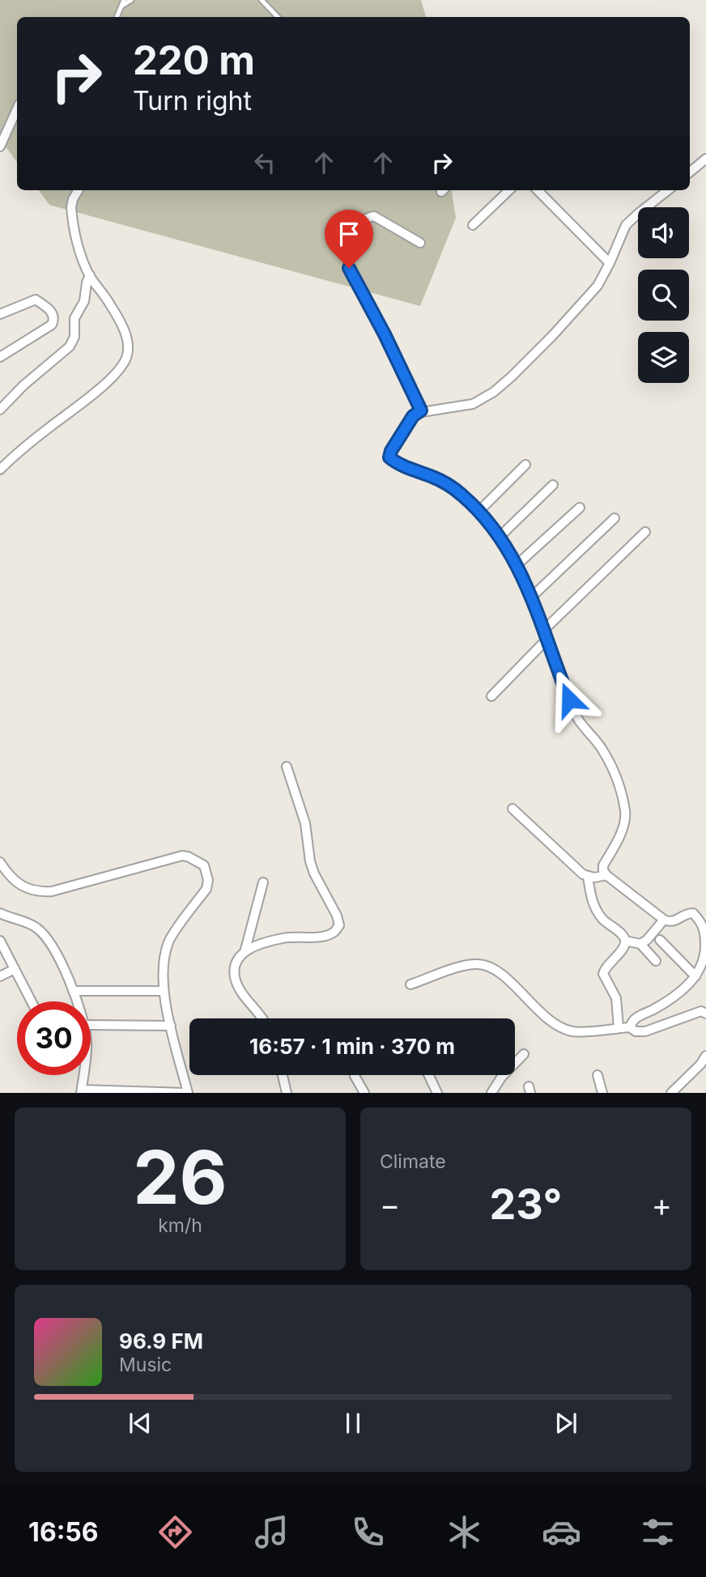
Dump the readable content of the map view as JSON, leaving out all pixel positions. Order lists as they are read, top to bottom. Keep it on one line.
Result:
{"page":{"turn":["220 m","Turn right"],"limit":"30","trip":"16:57 · 1 min · 370 m","tile":[["26","km/h"],"Climate"],"heat":["−","23°","+"],"song":["96.9 FM","Music"],"tabs":"16:56"}}
